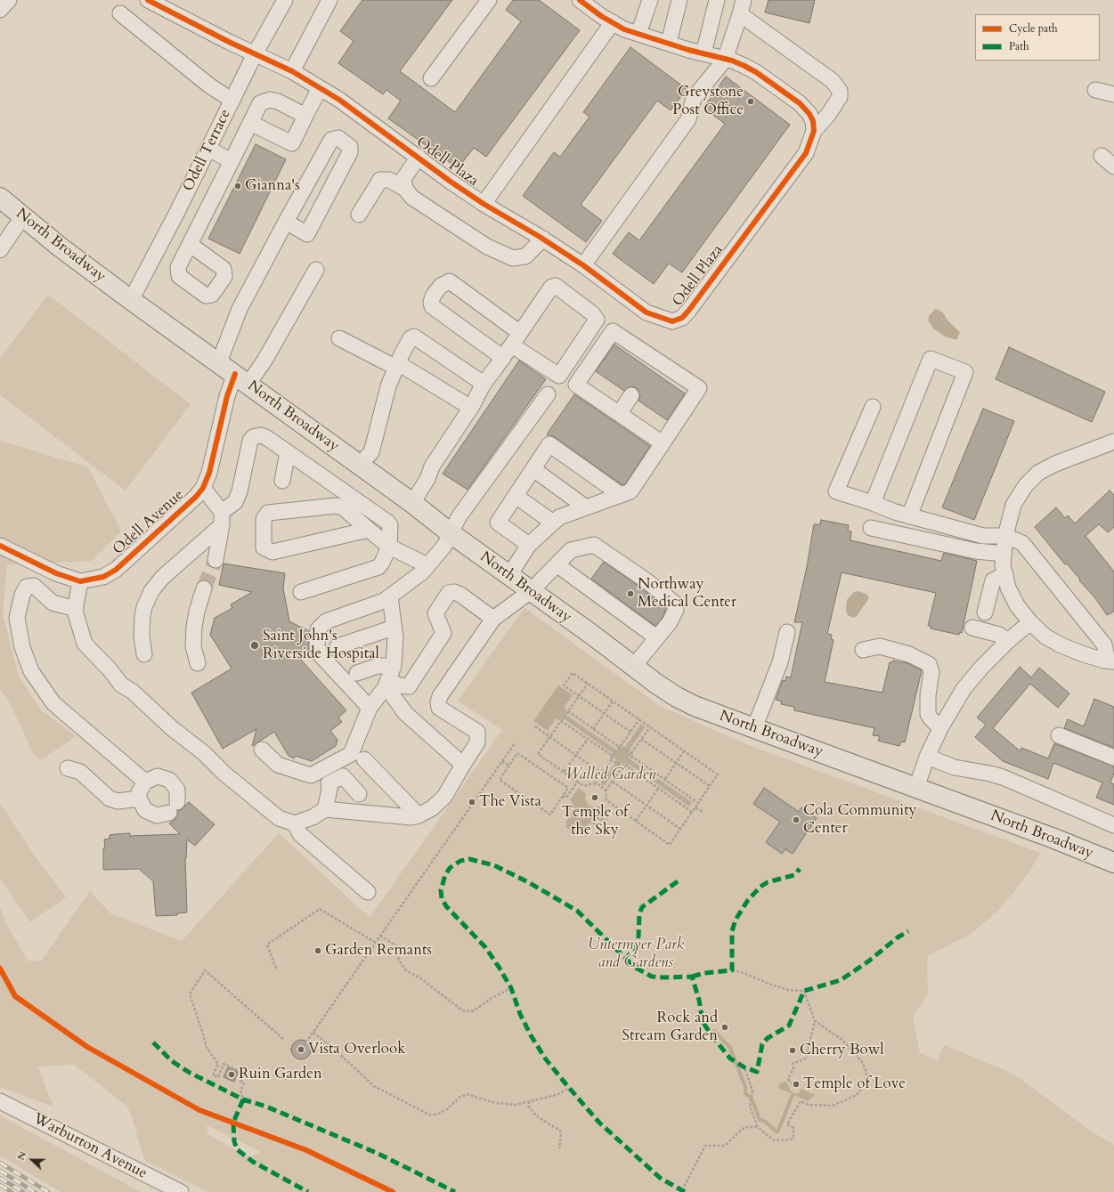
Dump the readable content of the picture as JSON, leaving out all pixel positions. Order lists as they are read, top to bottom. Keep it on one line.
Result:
{"streets":{"main road":["North Broadway"],"street":["Odell Terrace","Odell Plaza","Odell Avenue","Warburton Avenue"]},"crossings":[["Odell Terrace","Odell Plaza"],["Odell Terrace","North Broadway"],["North Broadway","Odell Avenue"]],"parks":["Walled Garden","Untermyer Park and Gardens"],"places":["Greystone Post Office","Gianna's","Northway Medical Center","Saint John's Riverside Hospital","Temple of the Sky","The Vista","Cola Community Center","Garden Remants","Rock and Stream Garden","Vista Overlook","Cherry Bowl","Ruin Garden","Temple of Love"],"legend":["Cycle path","Path"],"north":"left"}
